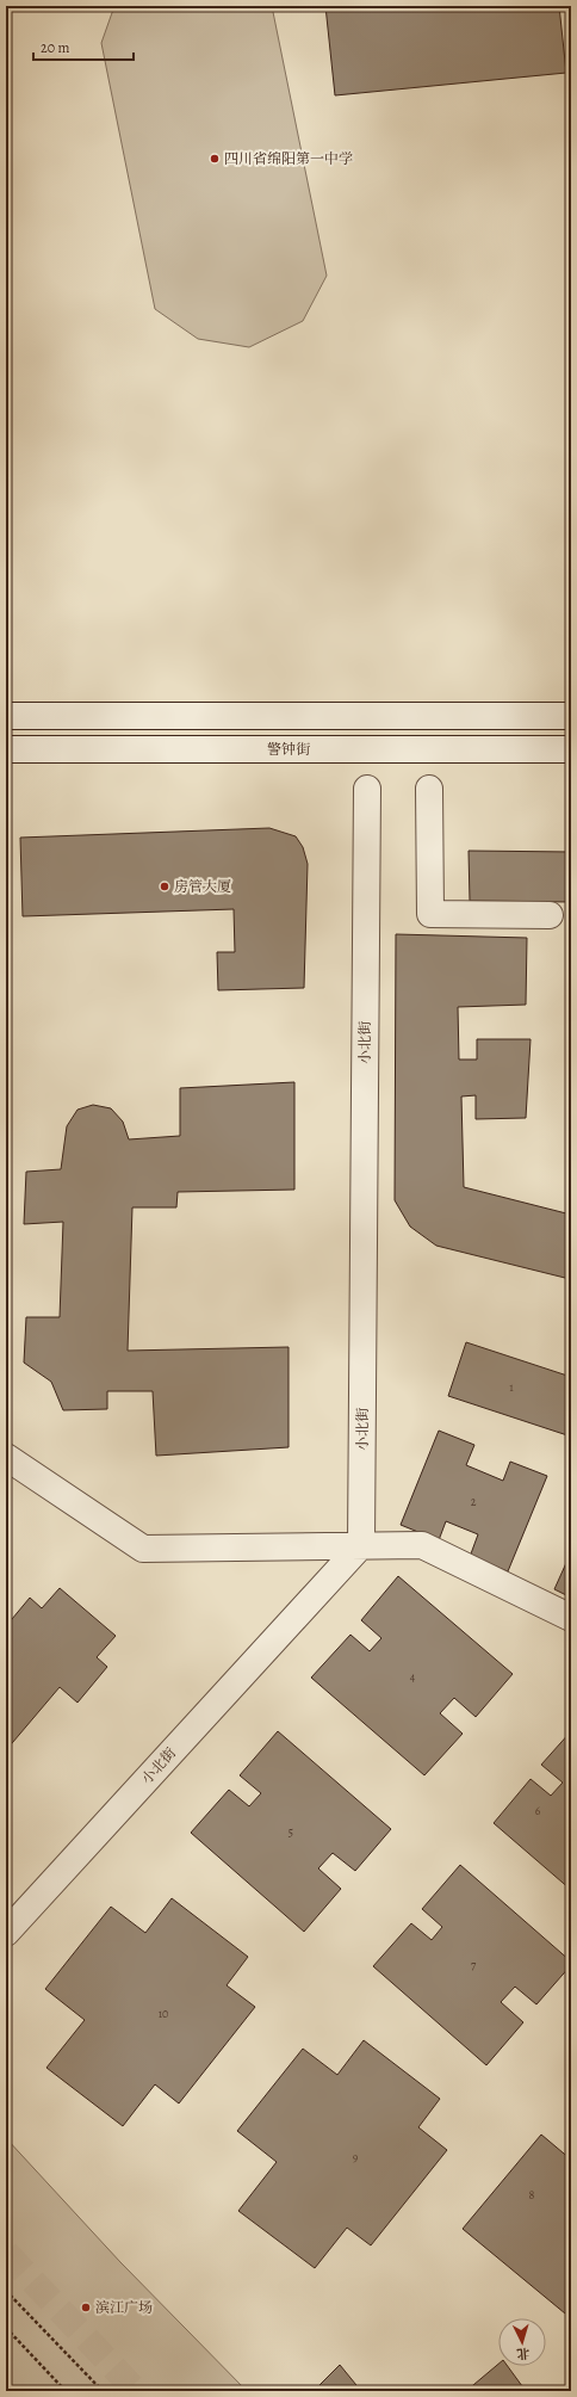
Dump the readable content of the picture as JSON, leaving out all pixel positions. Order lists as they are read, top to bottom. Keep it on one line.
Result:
{"streets":{"street":["警钟街","小北街"]},"places":["四川省绵阳第一中学","房管大厦","滨江广场"],"house_numbers":["1","2","4","6","5","7","10","9","8"],"scale_bar":"20 m","north":"bottom"}
